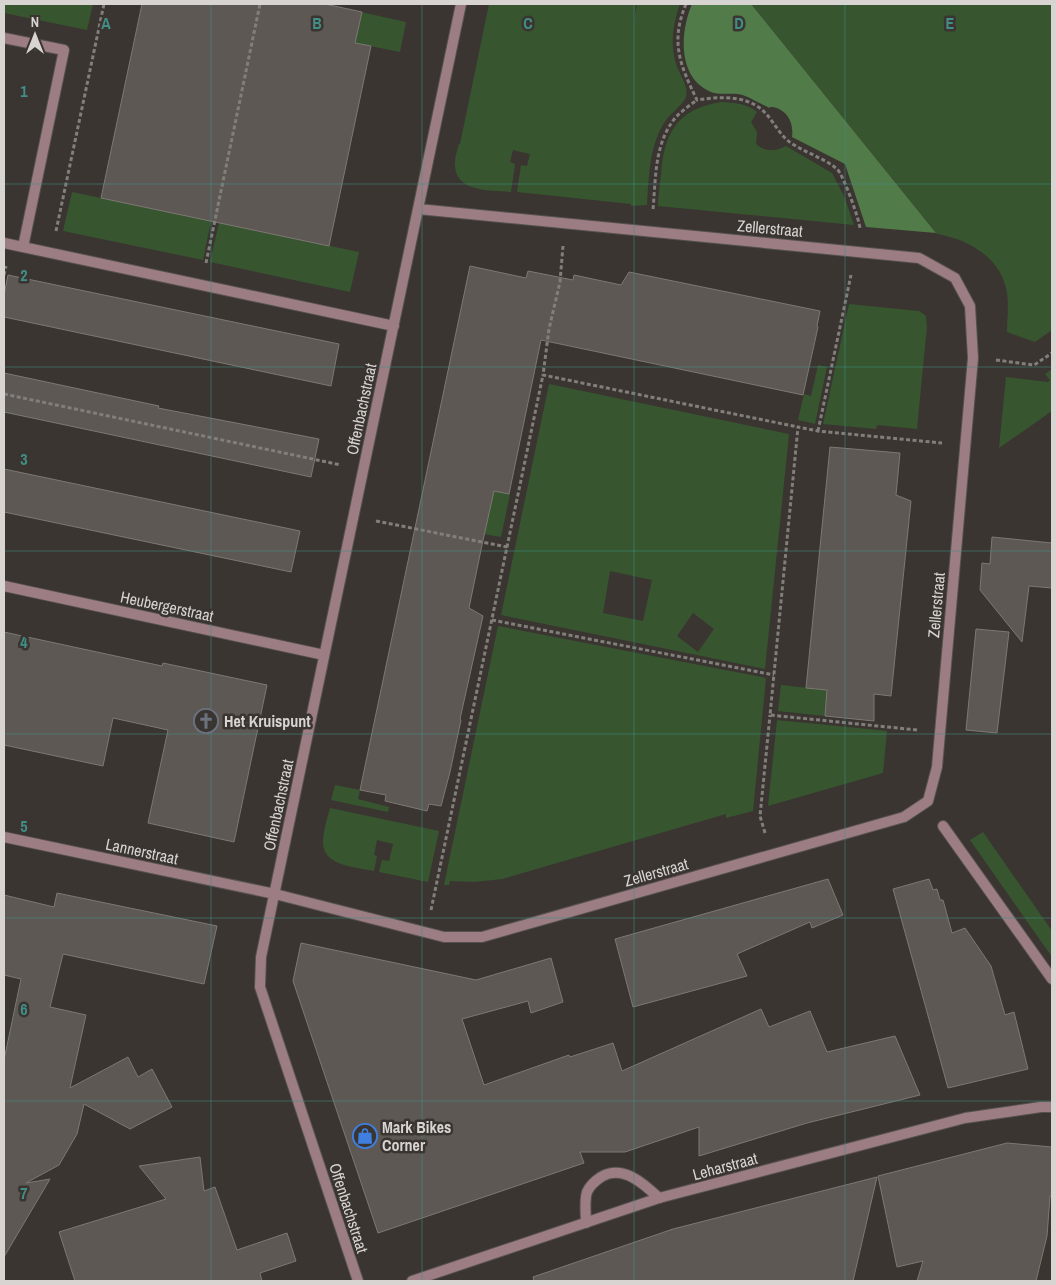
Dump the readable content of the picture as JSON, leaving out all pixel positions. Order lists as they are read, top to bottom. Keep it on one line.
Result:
{"streets":{"street":["Zellerstraat","Offenbachstraat","Heubergerstraat","Lannerstraat","Leharstraat"]},"crossings":[["Zellerstraat","Offenbachstraat"],["Zellerstraat","Lannerstraat"],["Offenbachstraat","Heubergerstraat"],["Offenbachstraat","Lannerstraat"]],"places":{"church":["Het Kruispunt"],"shop":["Mark Bikes Corner"]},"north":"top","grid":{"columns":["A","B","C","D","E"],"rows":["1","2","3","4","5","6","7"]}}
